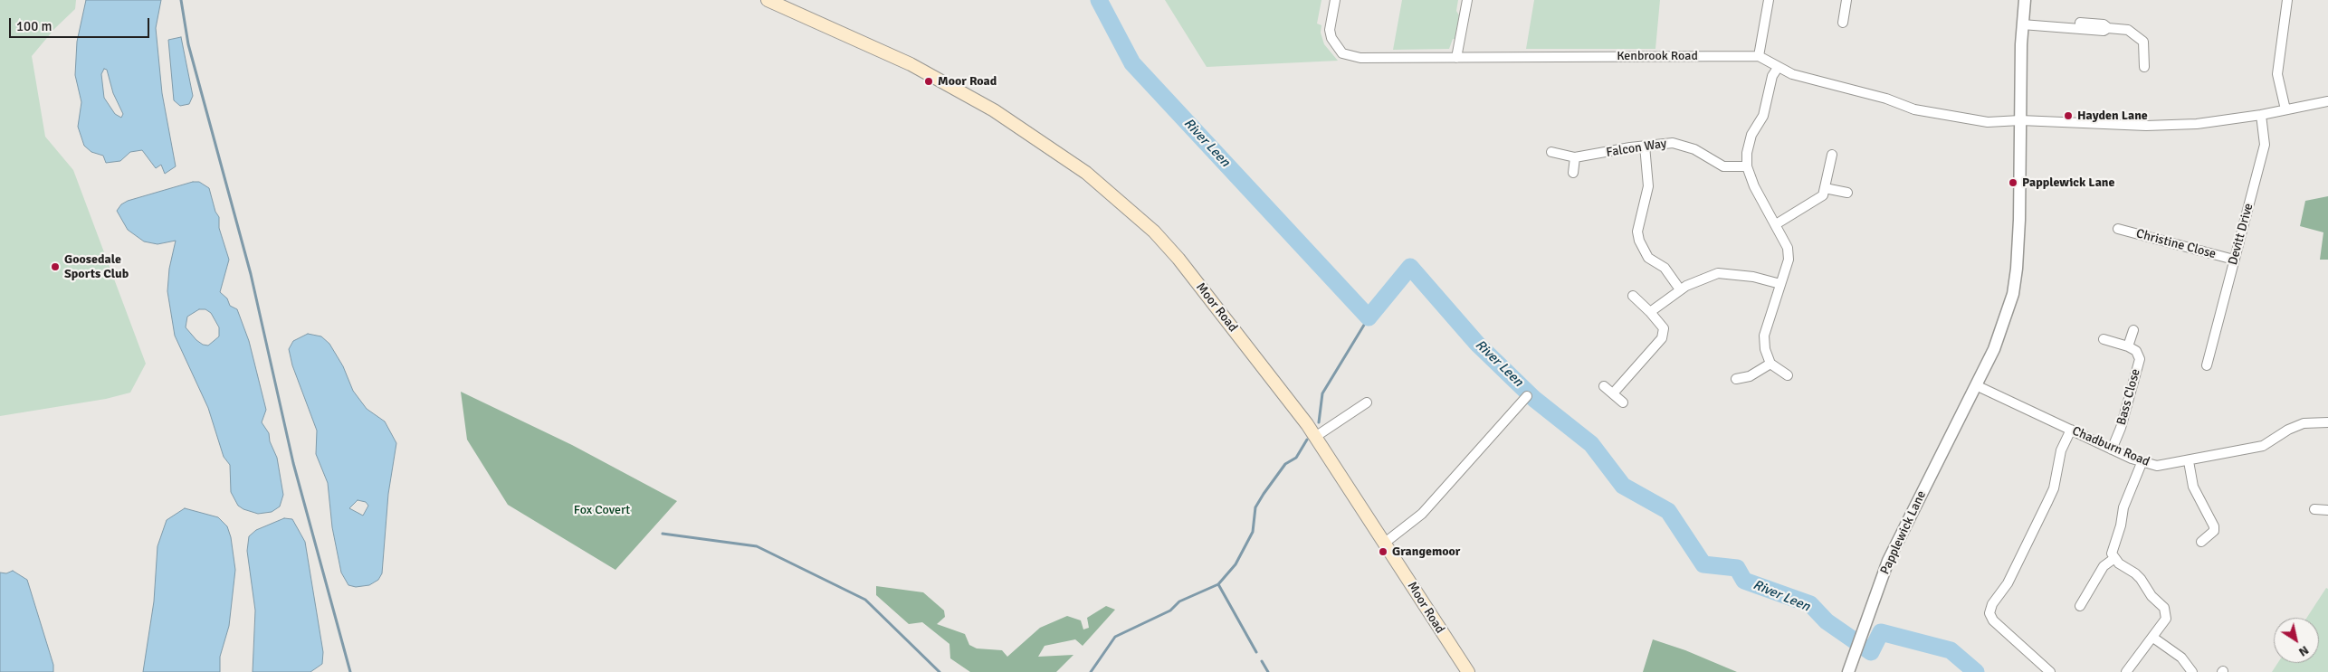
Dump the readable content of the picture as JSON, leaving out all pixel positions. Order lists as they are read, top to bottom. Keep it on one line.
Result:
{"streets":{"main road":["Moor Road"],"street":["Kenbrook Road","Falcon Way","Devitt Drive","Christine Close","Bass Close","Chadburn Road","Papplewick Lane"]},"crossings":[["Devitt Drive","Christine Close"],["Bass Close","Chadburn Road"],["Chadburn Road","Papplewick Lane"]],"water":["River Leen"],"parks":["Fox Covert"],"places":["Moor Road","Hayden Lane","Papplewick Lane","Goosedale Sports Club","Grangemoor"],"scale_bar":"100 m","north":"bottom right"}
